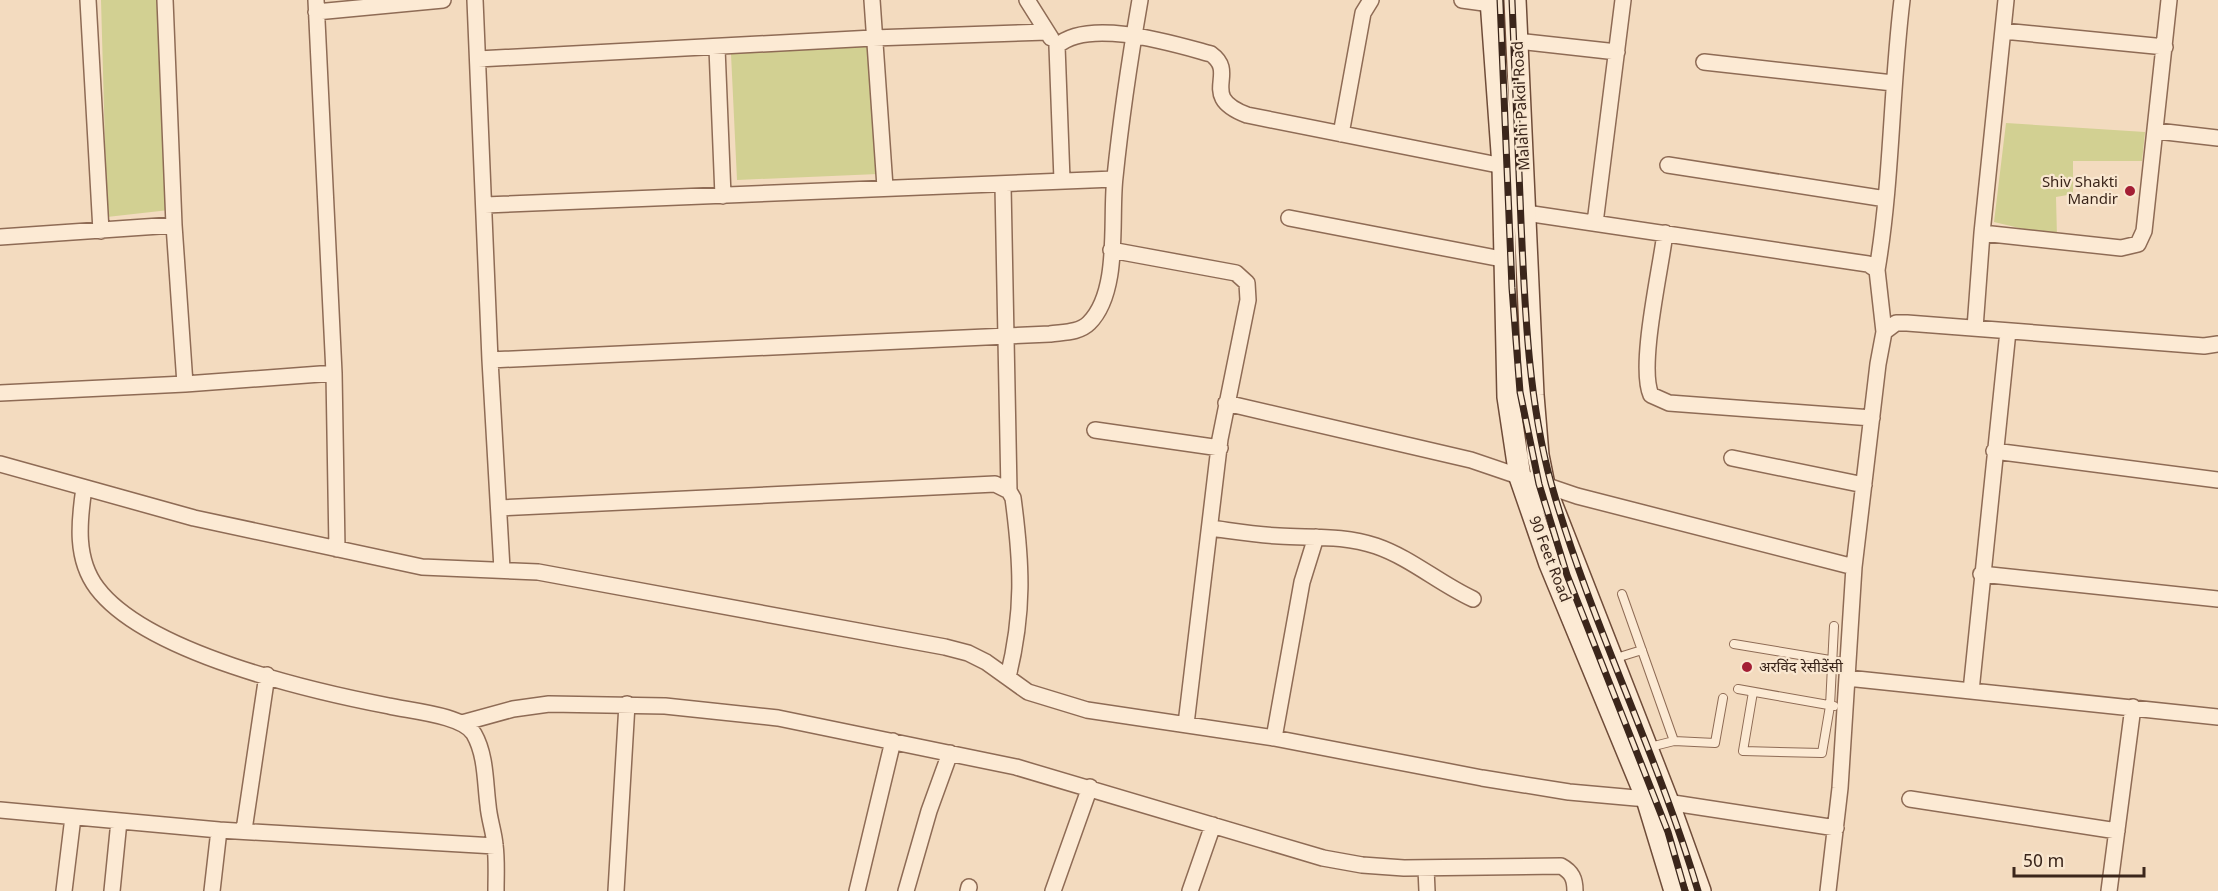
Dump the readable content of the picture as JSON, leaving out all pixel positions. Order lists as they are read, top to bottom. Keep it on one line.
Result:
{"streets":{"main road":["Malahi Pakdi Road","90 Feet Road"]},"crossings":[["Malahi Pakdi Road","90 Feet Road"]],"places":["Shiv Shakti Mandir","अरविंद रेसीडेंसी"],"scale_bar":"50 m"}
